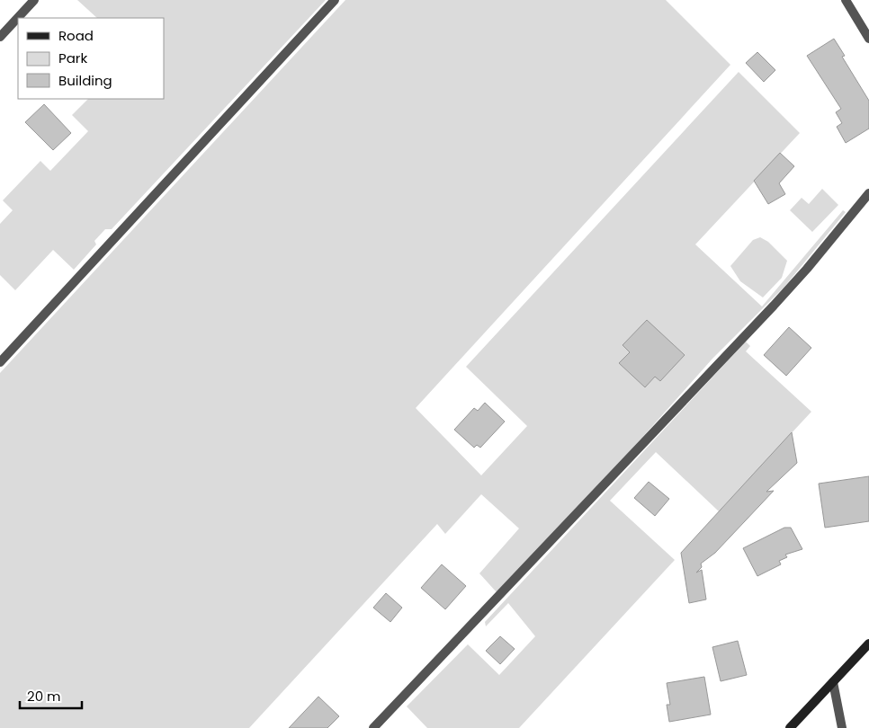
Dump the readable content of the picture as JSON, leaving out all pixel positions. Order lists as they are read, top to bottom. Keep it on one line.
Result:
{"legend":["Road","Park","Building"],"scale_bar":"20 m"}
